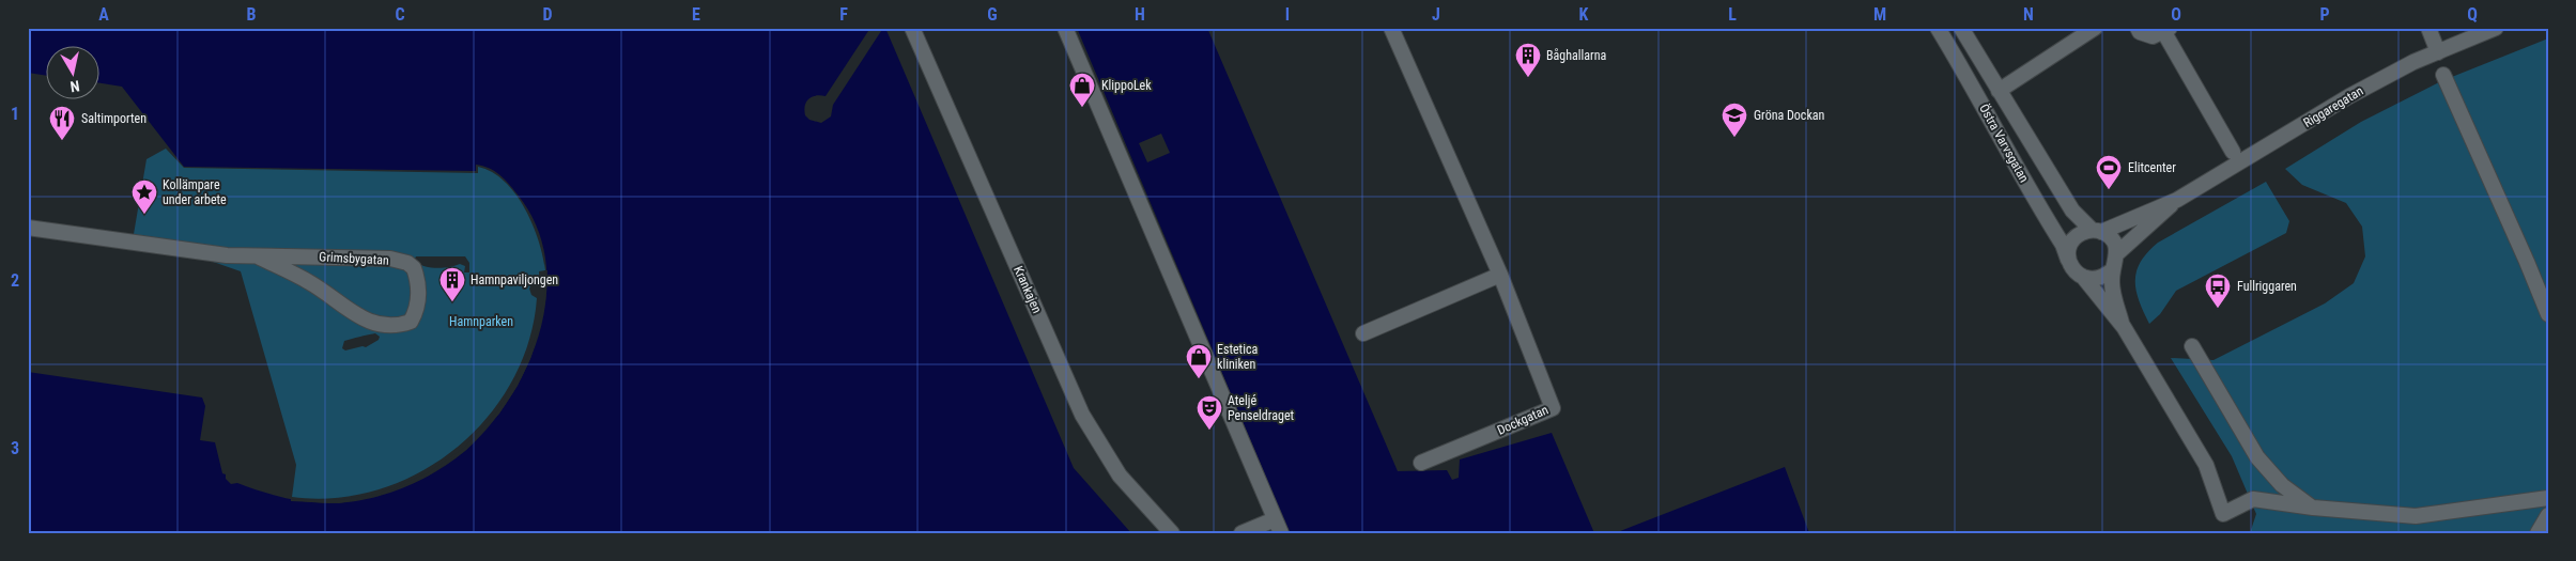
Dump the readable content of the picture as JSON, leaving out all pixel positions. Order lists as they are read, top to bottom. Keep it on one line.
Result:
{"streets":{"street":["Riggaregatan","Östra Varvsgatan","Grimsbygatan","Krankajen","Dockgatan"]},"crossings":[["Riggaregatan","Östra Varvsgatan"]],"parks":["Hamnparken"],"places":{"building":["Båghallarna","Hamnpaviljongen"],"shop":["KlippoLek","Estetica kliniken"],"school or university":["Gröna Dockan"],"restaurant":["Saltimporten"],"sports":["Elitcenter"],"place":["Kollämpare under arbete"],"bus stop":["Fullriggaren"],"theatre":["Ateljé Penseldraget"]},"north":"bottom","grid":{"columns":["A","B","C","D","E","F","G","H","I","J","K","L","M","N","O","P","Q"],"rows":["1","2","3"]}}
